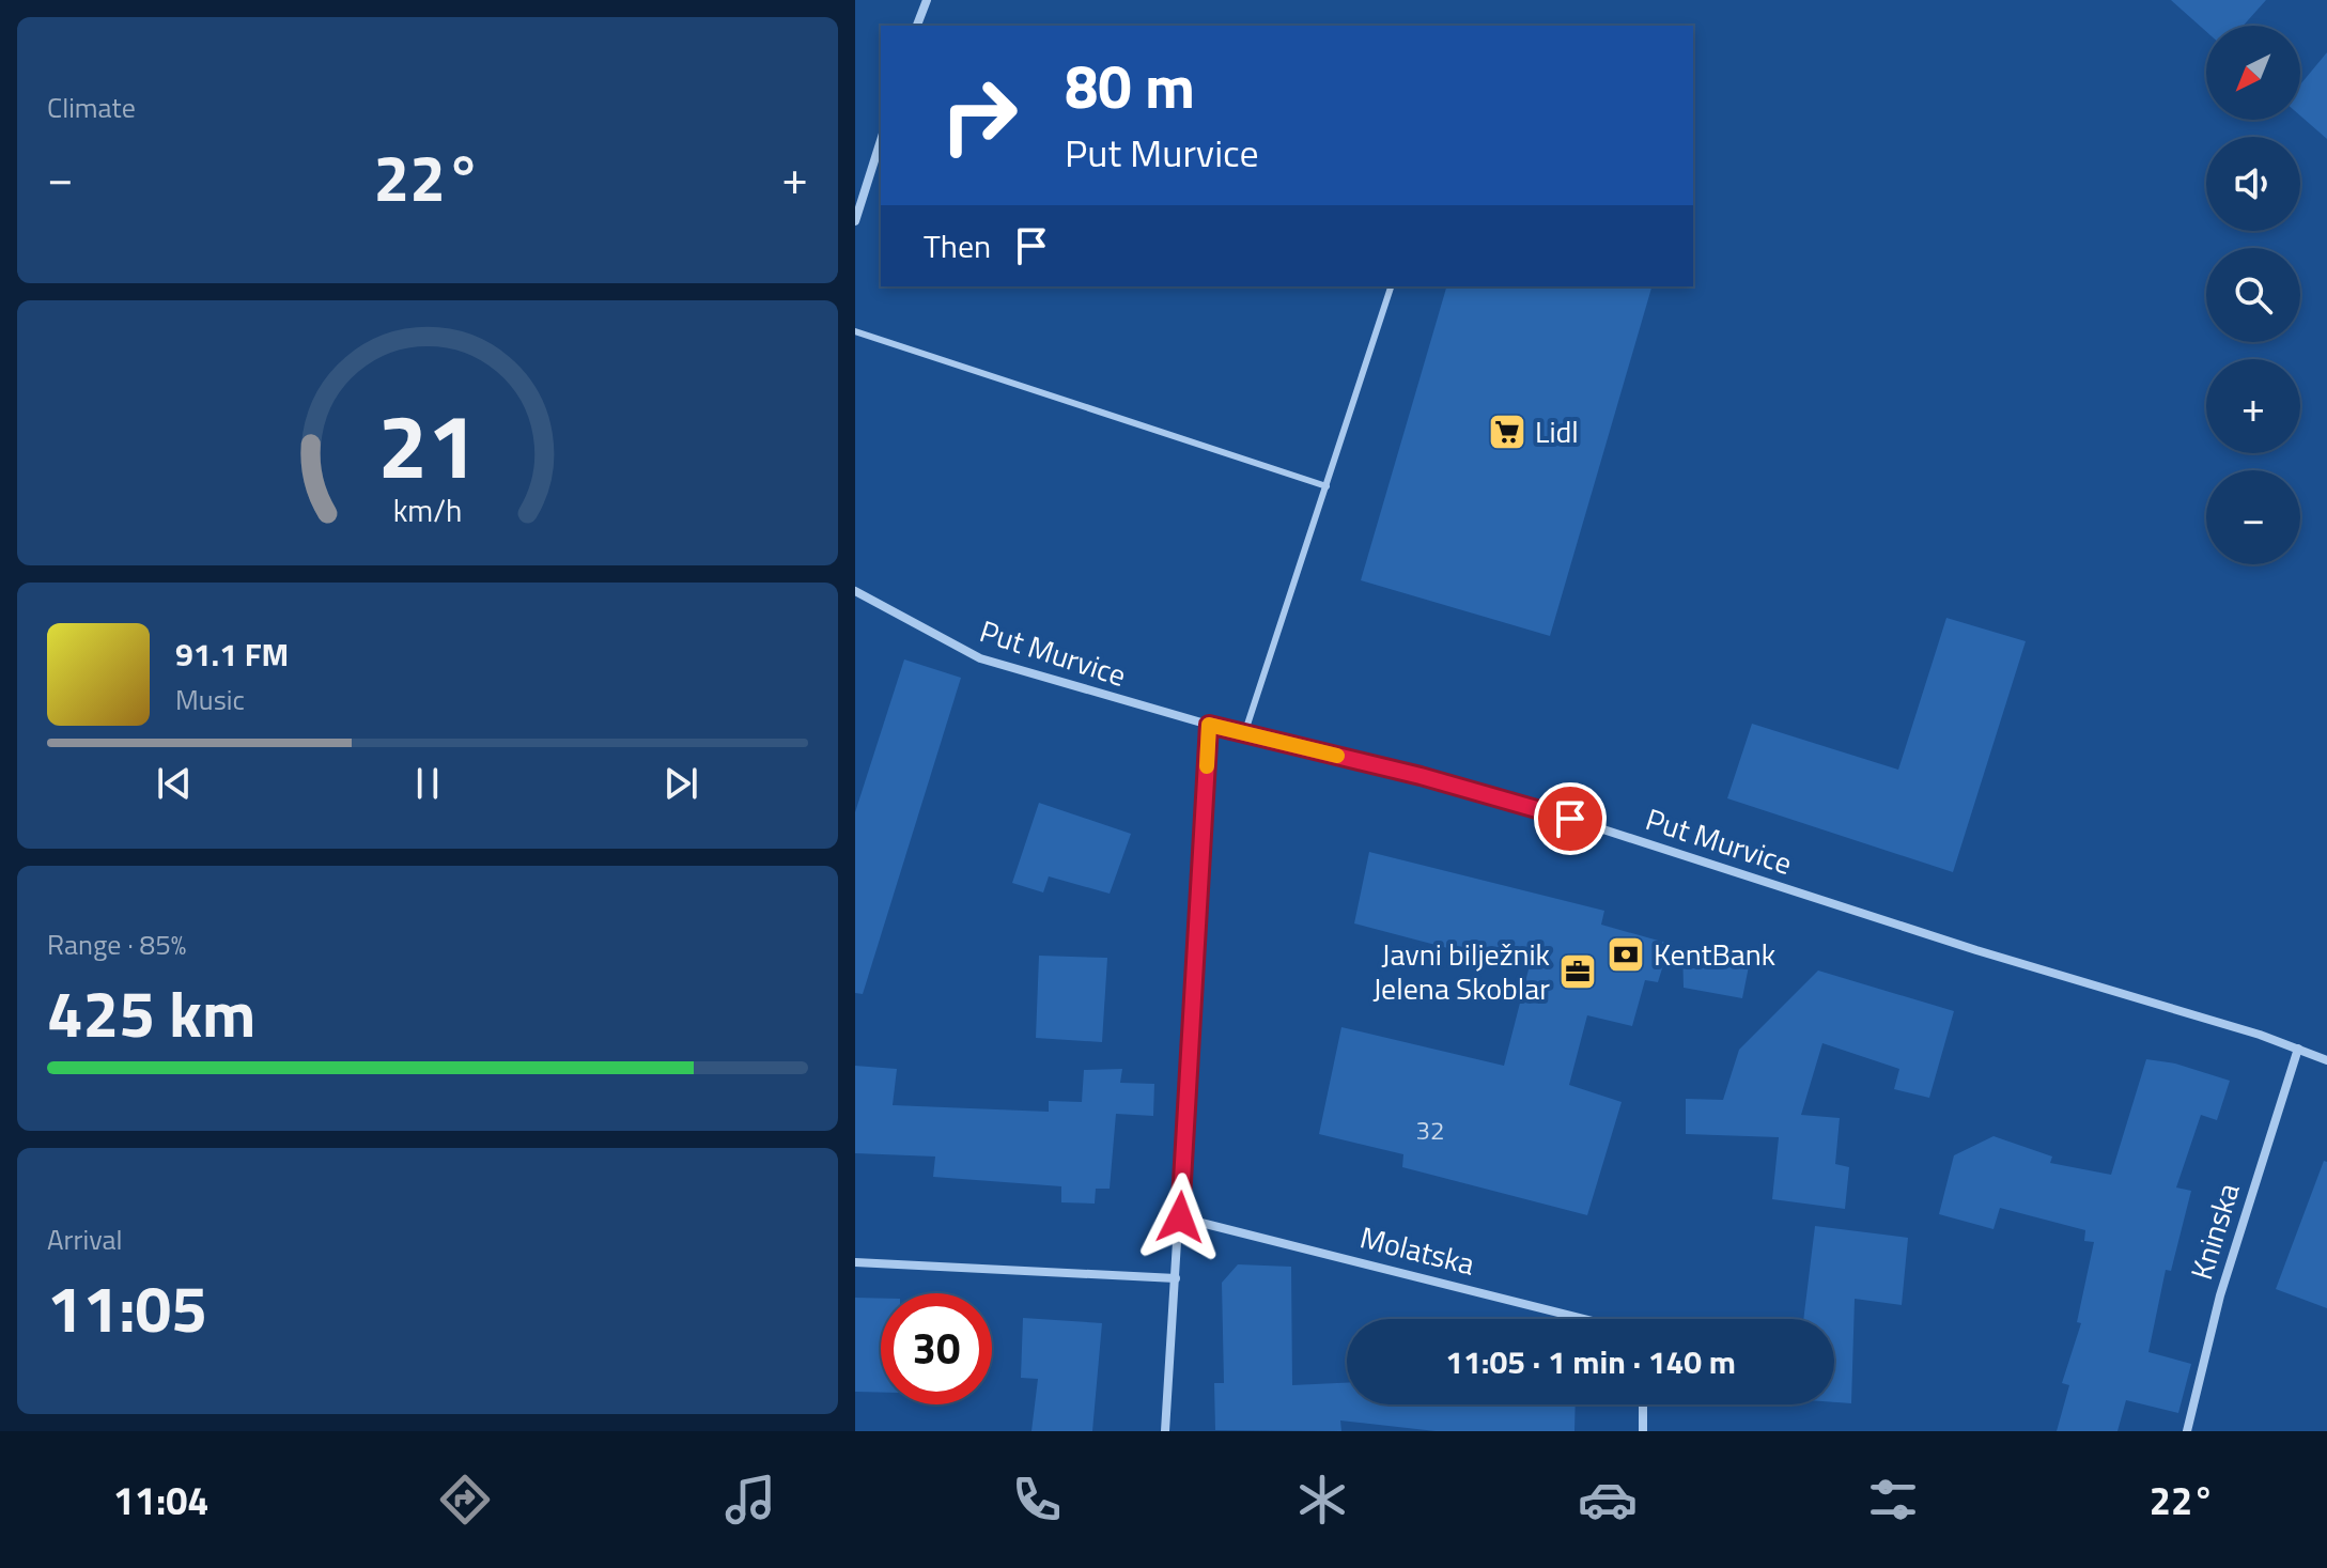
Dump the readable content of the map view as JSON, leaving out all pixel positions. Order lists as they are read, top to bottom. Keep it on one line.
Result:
{"streets":{"street":["Put Murvice","Kninska","Molatska"]},"crossings":[["Put Murvice","Kninska"]],"places":{"supermarket":["Lidl"],"bank":["KentBank"],"office":["Javni bilježnik Jelena Skoblar"]},"house_numbers":["32"],"north":"bottom left","page":{"tile":["Climate",["Range · 85%","425 km"],["Arrival","11:05"]],"map_buttons":["+","−"],"turn":["80 m","Put Murvice"],"heat":["−","22°","+"],"then":"Then","song":["91.1 FM","Music"],"limit":"30","trip":"11:05 · 1 min · 140 m","tabs":["11:04","22°"],"gauge":["21","km/h"]}}
